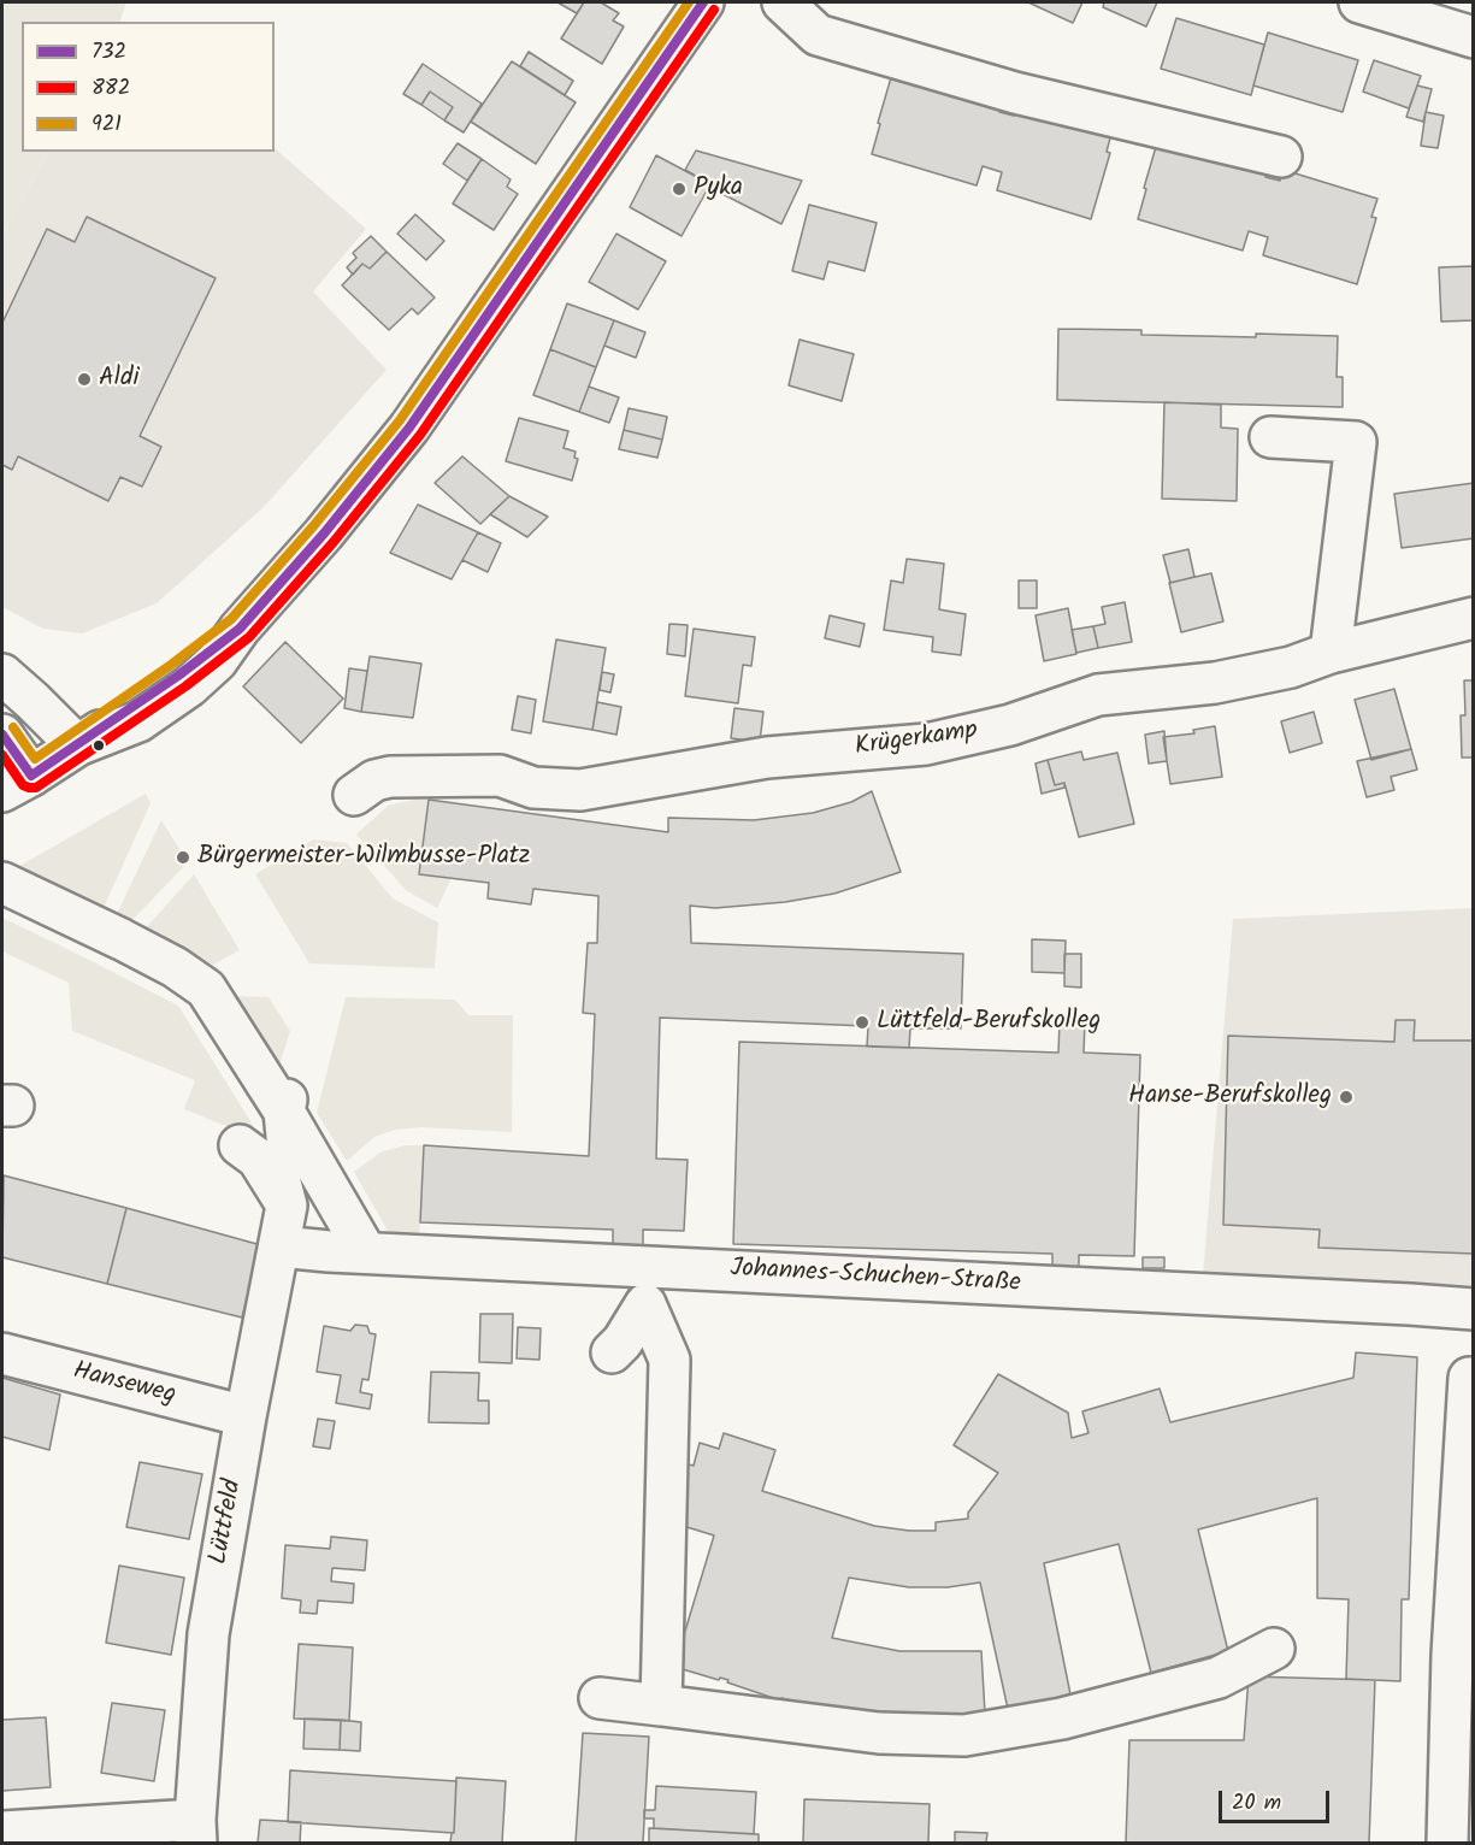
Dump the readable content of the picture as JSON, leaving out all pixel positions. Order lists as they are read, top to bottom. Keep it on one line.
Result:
{"streets":{"street":["Krügerkamp","Johannes-Schuchen-Straße","Hanseweg","Lüttfeld"]},"crossings":[["Johannes-Schuchen-Straße","Lüttfeld"],["Hanseweg","Lüttfeld"]],"places":["Pyka","Aldi","Bürgermeister-Wilmbusse-Platz","Lüttfeld-Berufskolleg","Hanse-Berufskolleg"],"lines":["transit line 732","transit line 921","transit line 882"],"legend":["732","882","921"],"scale_bar":"20 m"}
